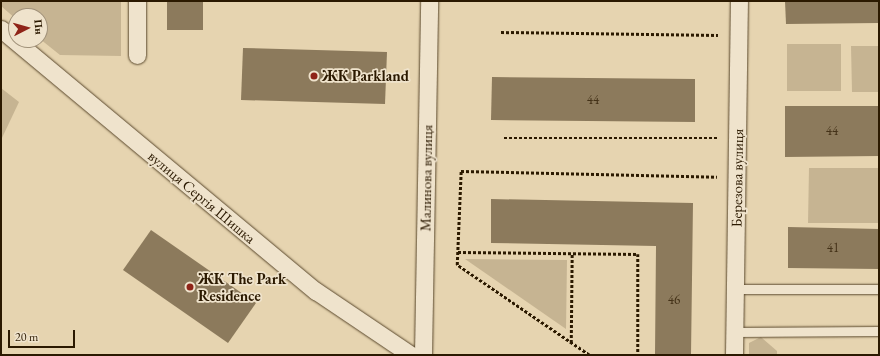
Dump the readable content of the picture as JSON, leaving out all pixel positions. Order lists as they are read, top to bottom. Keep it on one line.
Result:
{"streets":{"street":["Малинова вулиця","Березова вулиця","вулиця Сергія Шишка"]},"places":["ЖК Parkland","ЖК The Park Residence"],"house_numbers":["44","44","41","46"],"scale_bar":"20 m","north":"right"}
